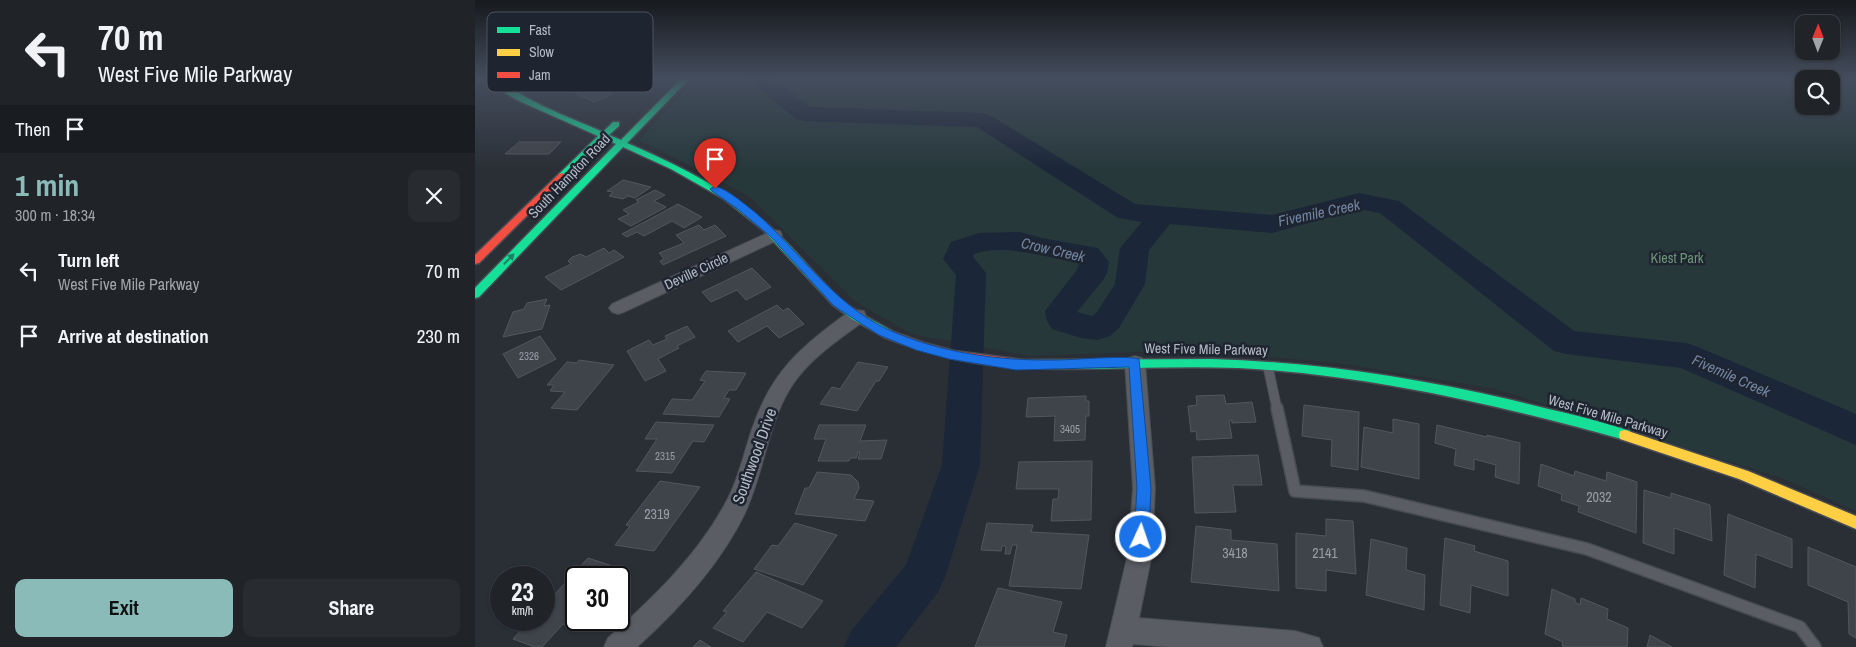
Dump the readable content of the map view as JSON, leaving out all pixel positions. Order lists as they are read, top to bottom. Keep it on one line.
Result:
{"streets":{"street":["South Hampton Road","Deville Circle","West Five Mile Parkway","Southwood Drive"]},"crossings":[["South Hampton Road","West Five Mile Parkway"],["Deville Circle","West Five Mile Parkway"],["West Five Mile Parkway","Southwood Drive"]],"water":["Fivemile Creek","Crow Creek"],"parks":["Kiest Park"],"house_numbers":["2326","3405","2315","2032","2319","3418","2141"],"legend":["Fast","Slow","Jam"],"north":"top","page":{"turn":["70 m","West Five Mile Parkway"],"then":"Then","heading":["1 min","300 m · 18:34"],"list":[{"name":"Turn left","note":"West Five Mile Parkway","value":"70 m"},{"name":"Arrive at destination","value":"230 m"}],"speed":"23 km/h","limit":"30","buttons":["Exit","Share"]}}
